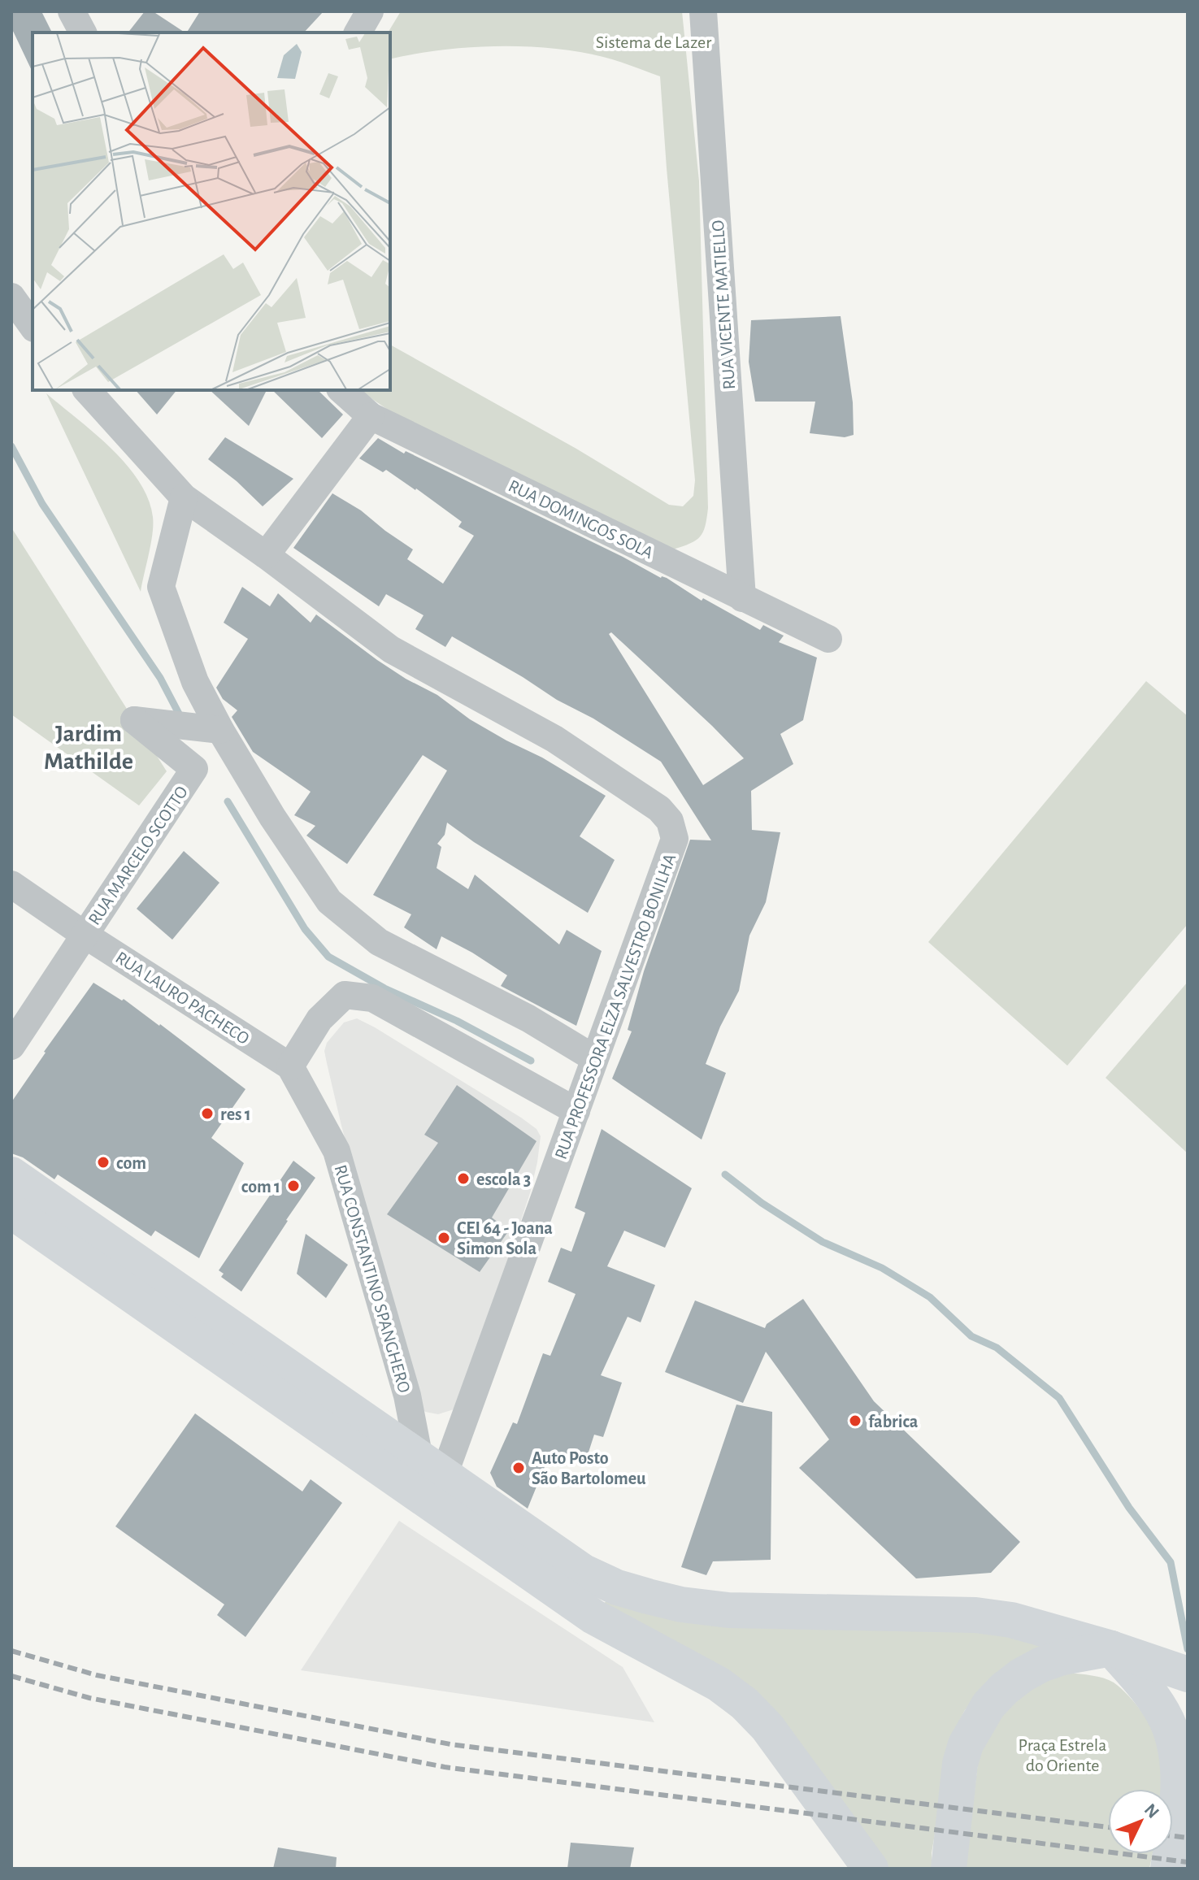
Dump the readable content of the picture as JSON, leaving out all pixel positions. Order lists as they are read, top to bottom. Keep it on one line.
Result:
{"streets":{"street":["RUA VICENTE MATIELLO","RUA DOMINGOS SOLA","RUA MARCELO SCOTTO","RUA LAURO PACHECO","RUA PROFESSORA ELZA SALVESTRO BONILHA","RUA CONSTANTINO SPANGHERO"]},"crossings":[["RUA VICENTE MATIELLO","RUA DOMINGOS SOLA"],["RUA MARCELO SCOTTO","RUA LAURO PACHECO"],["RUA LAURO PACHECO","RUA CONSTANTINO SPANGHERO"],["RUA PROFESSORA ELZA SALVESTRO BONILHA","RUA CONSTANTINO SPANGHERO"]],"districts":["Jardim Mathilde"],"parks":["Sistema de Lazer","Praça Estrela do Oriente"],"places":["res 1","com","escola 3","com 1","CEI 64 - Joana Simon Sola","fabrica","Auto Posto São Bartolomeu"],"north":"top right"}
